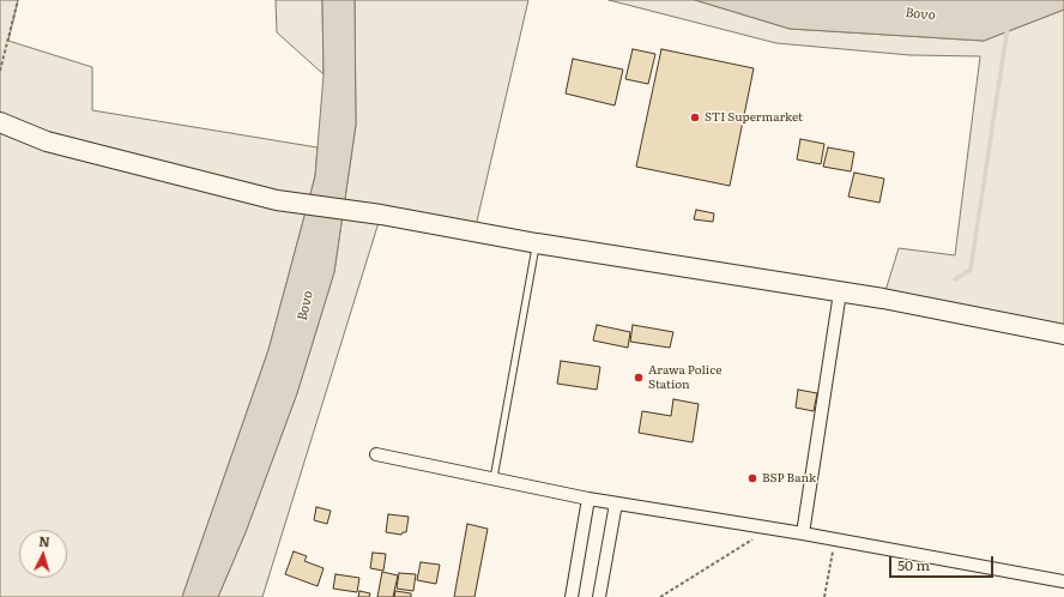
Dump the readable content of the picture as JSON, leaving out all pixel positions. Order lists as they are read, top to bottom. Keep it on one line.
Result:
{"water":["Bovo"],"places":["STI Supermarket","Arawa Police Station","BSP Bank"],"scale_bar":"50 m","north":"top"}
